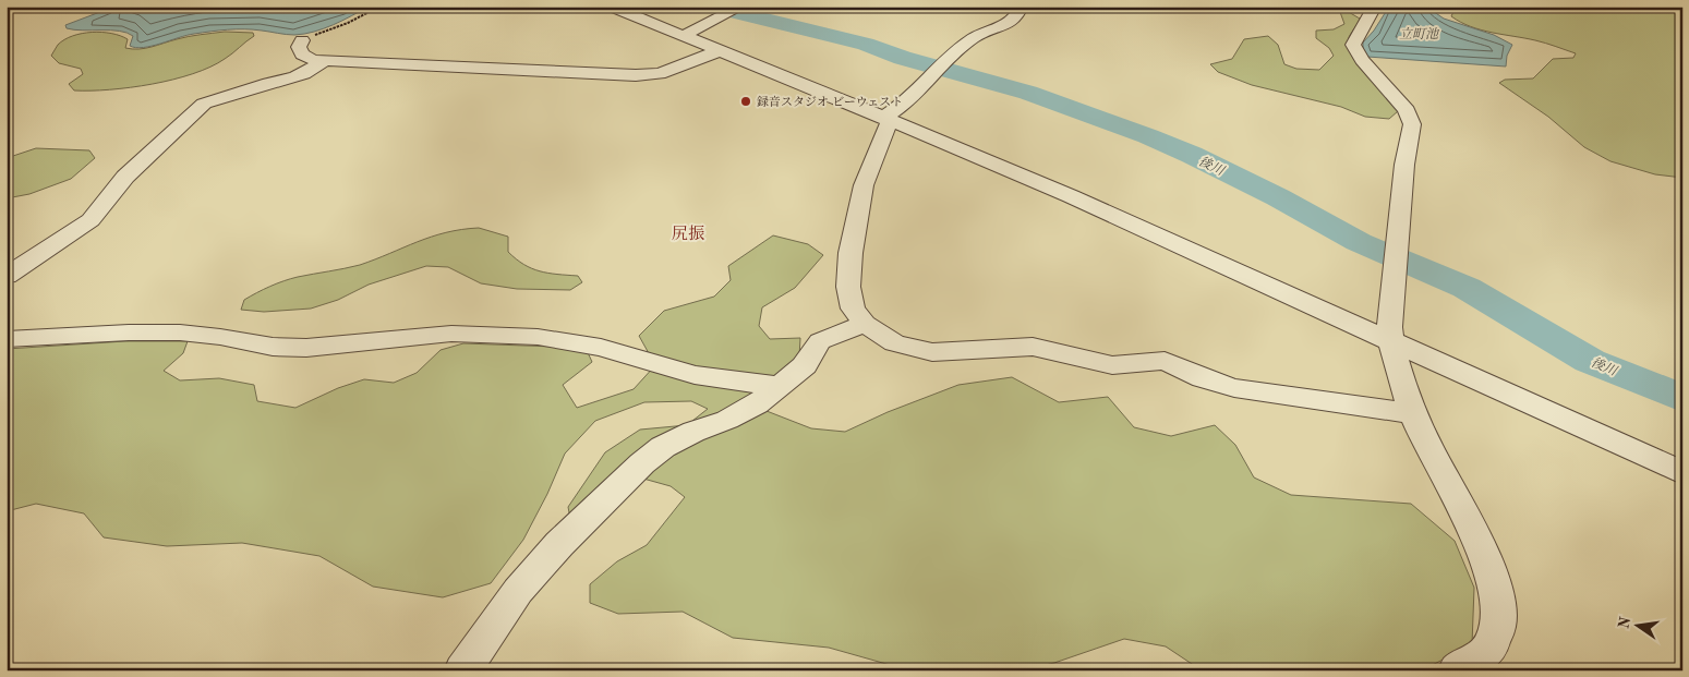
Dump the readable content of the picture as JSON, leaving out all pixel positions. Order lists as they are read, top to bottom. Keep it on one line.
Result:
{"districts":["尻振"],"water":["立町池","後川"],"places":["録音スタジオ ビーウェスト"],"north":"left"}
